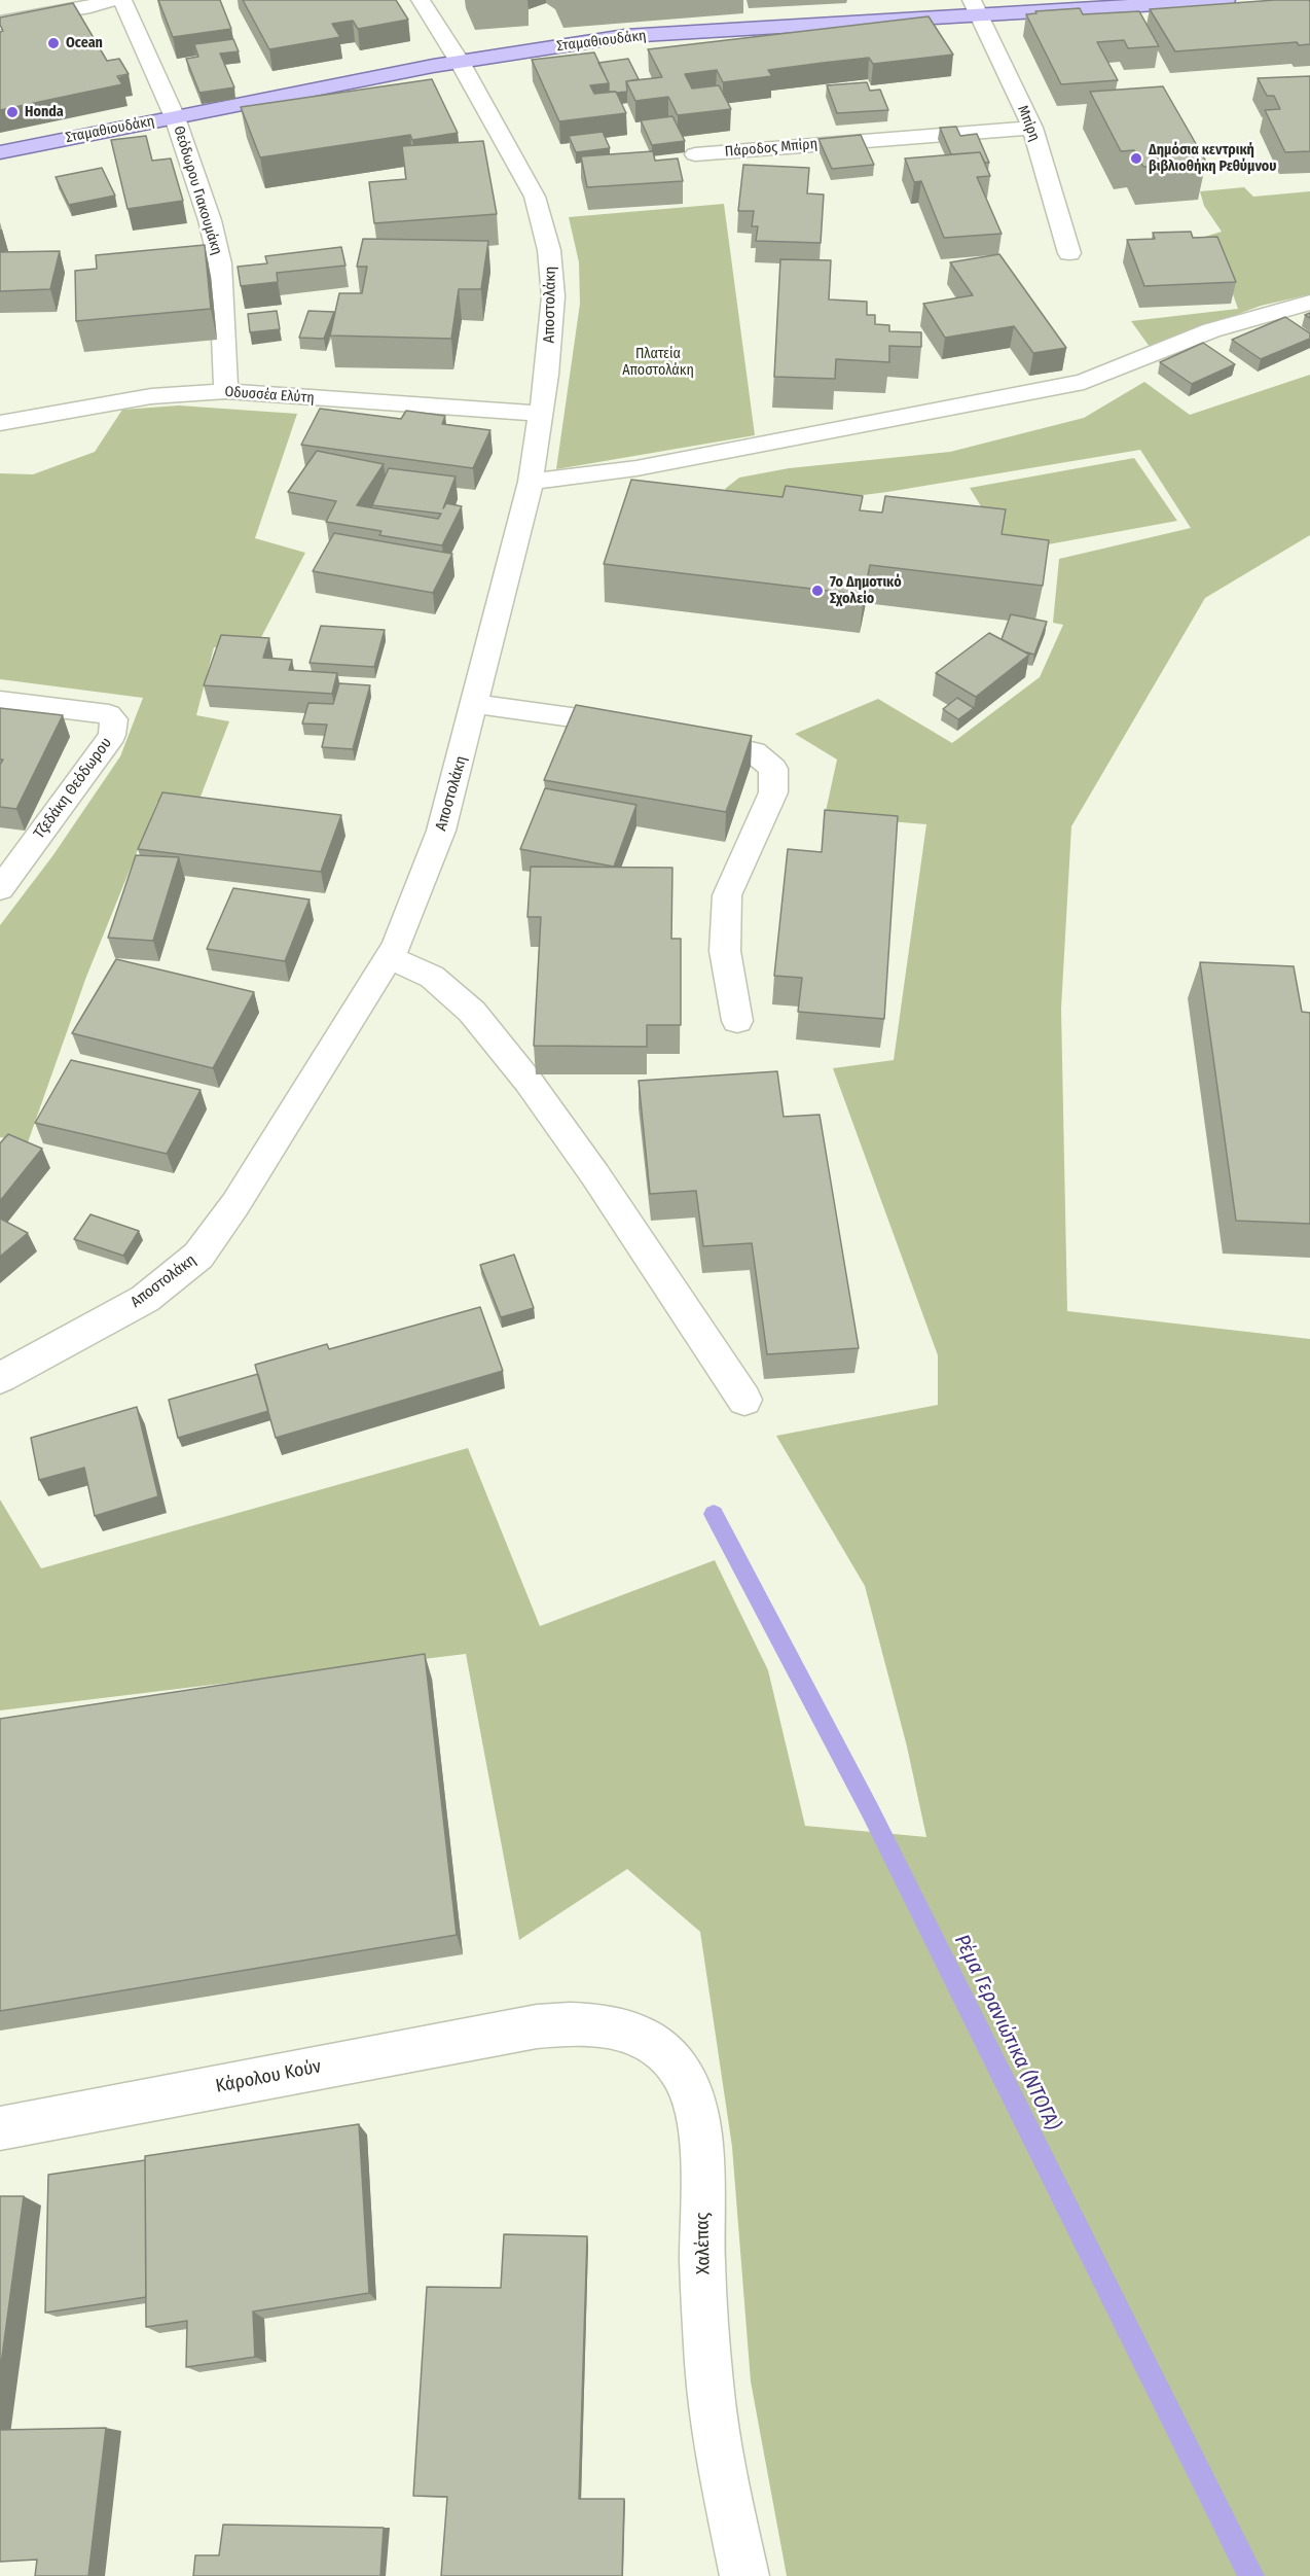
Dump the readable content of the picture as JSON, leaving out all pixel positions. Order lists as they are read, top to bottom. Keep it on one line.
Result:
{"streets":{"main road":["Σταμαθιουδάκη"],"street":["Μπίρη","Πάροδος Μπίρη","Θεόδωρου Γιακουμάκη","Αποστολάκη","Οδυσσέα Ελύτη","Τζεδάκη Θεόδωρου","Κάρολου Κούν","Χαλέπας"]},"crossings":[["Σταμαθιουδάκη","Μπίρη"],["Σταμαθιουδάκη","Θεόδωρου Γιακουμάκη"],["Σταμαθιουδάκη","Αποστολάκη"],["Μπίρη","Πάροδος Μπίρη"],["Θεόδωρου Γιακουμάκη","Οδυσσέα Ελύτη"],["Αποστολάκη","Οδυσσέα Ελύτη"],["Κάρολου Κούν","Χαλέπας"]],"water":["Ρέμα Γερανιώτικα (ΝΤΟΓΑ)"],"parks":["Πλατεία Αποστολάκη"],"places":["Ocean","Honda","Δημόσια κεντρική βιβλιοθήκη Ρεθύμνου","7ο Δημοτικό Σχολείο"]}
